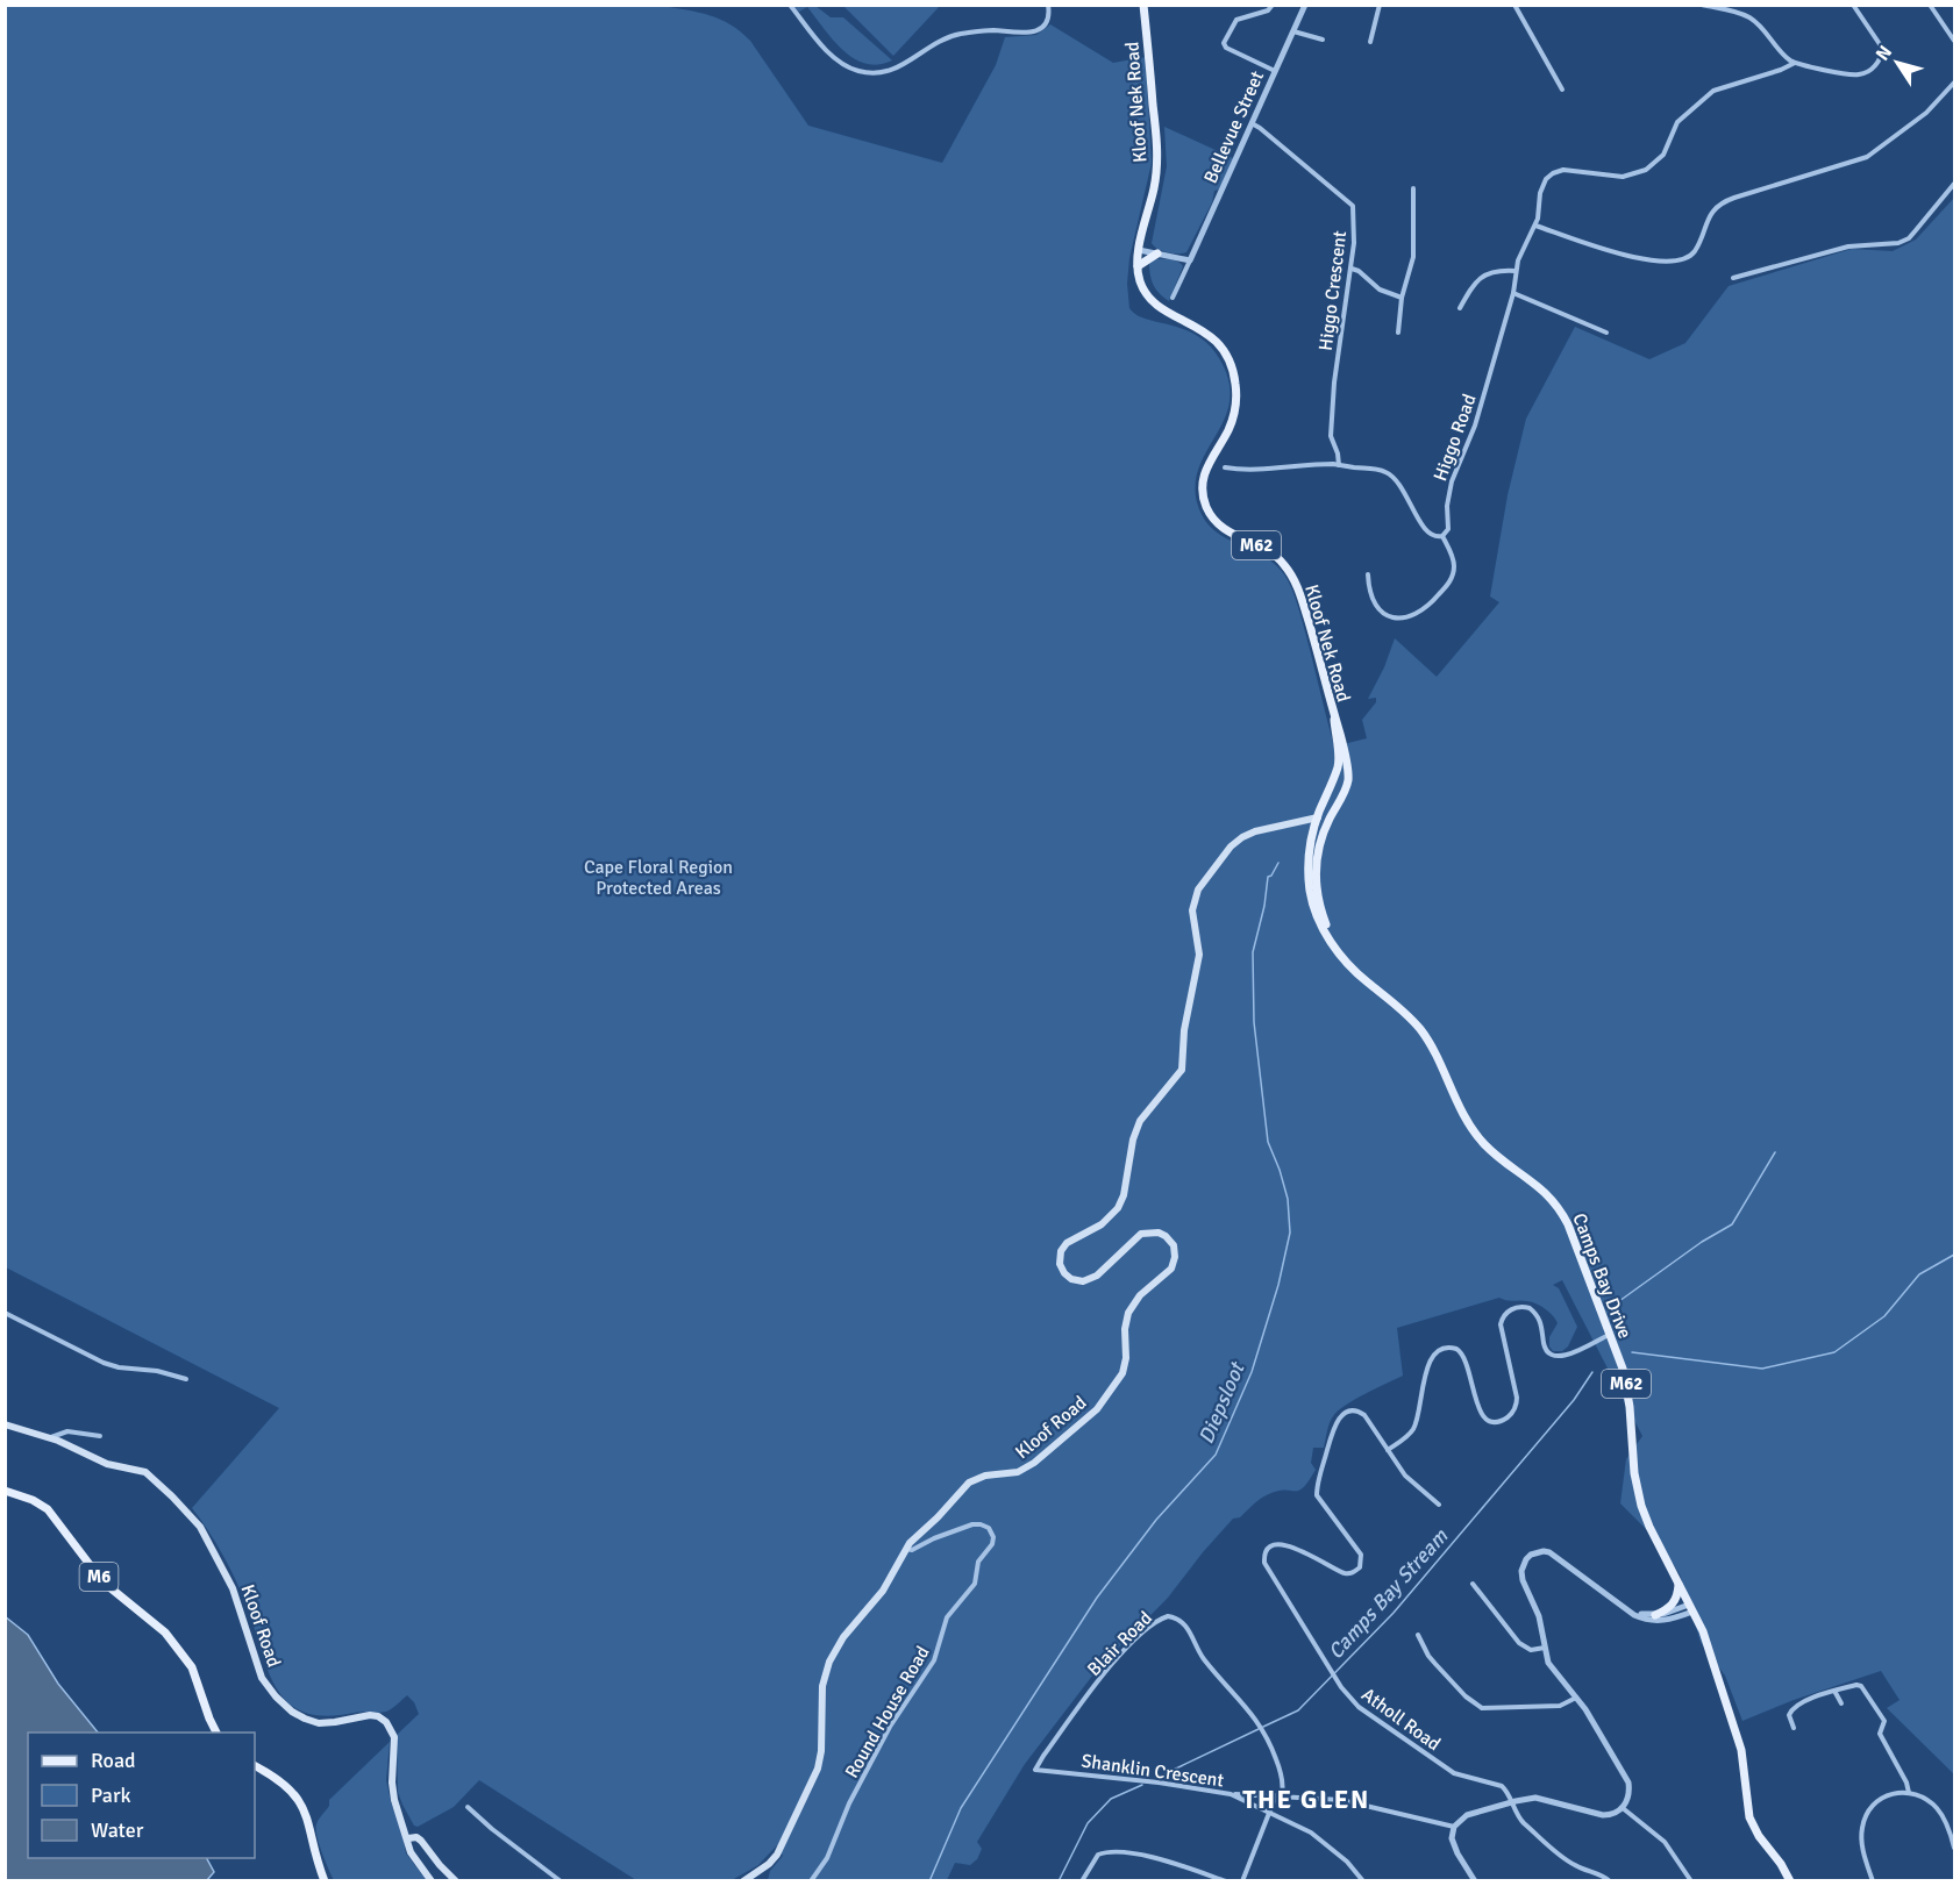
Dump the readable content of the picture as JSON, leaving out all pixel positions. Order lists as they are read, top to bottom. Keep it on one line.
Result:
{"streets":{"main road":["Kloof Nek Road","M62","Camps Bay Drive","Kloof Road","M6"],"street":["Bellevue Street","Higgo Crescent","Higgo Road","Blair Road","Round House Road","Atholl Road","Shanklin Crescent"]},"crossings":[["Kloof Nek Road","M62"],["Bellevue Street","Higgo Crescent"],["Higgo Crescent","Higgo Road"],["M62","Camps Bay Drive"],["Camps Bay Drive","Kloof Road"],["Kloof Road","Round House Road"],["Blair Road","Shanklin Crescent"]],"districts":["THE GLEN"],"water":["Diepsloot","Camps Bay Stream"],"parks":["Cape Floral Region Protected Areas"],"legend":["Road","Park","Water"],"north":"top left"}
